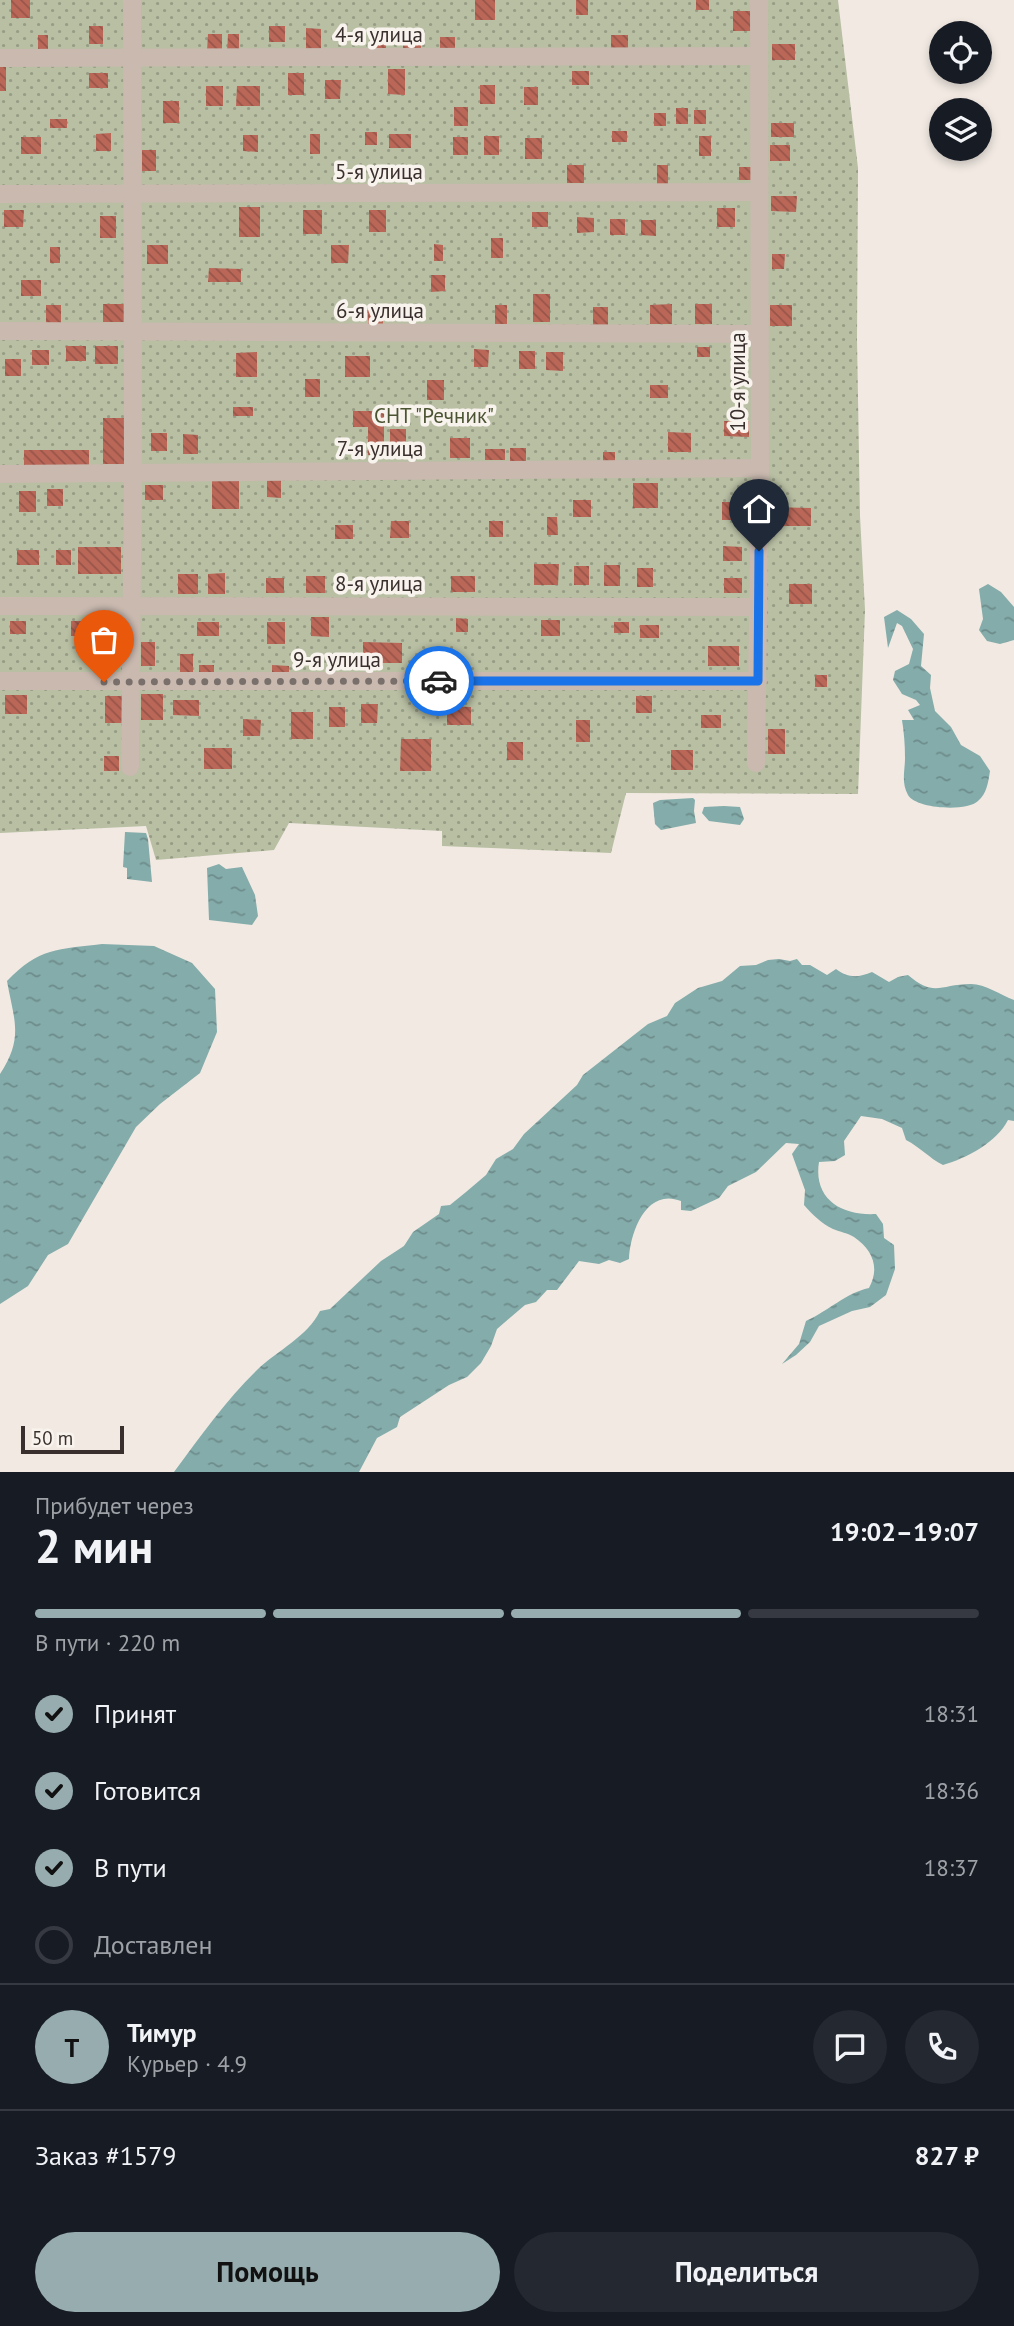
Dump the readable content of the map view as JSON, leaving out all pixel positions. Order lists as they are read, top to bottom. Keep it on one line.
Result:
{"streets":{"street":["4-я улица","5-я улица","6-я улица","10-я улица","7-я улица","8-я улица","9-я улица"]},"crossings":[["4-я улица","10-я улица"],["5-я улица","10-я улица"],["6-я улица","10-я улица"],["10-я улица","7-я улица"],["10-я улица","8-я улица"],["10-я улица","9-я улица"]],"parks":["СНТ \"Речник\""],"scale_bar":"50 m","page":{"scale":"50 m","heading":["2 мин","Прибудет через","19:02–19:07"],"panel":["Тимур","Курьер · 4.9","Заказ #1579","827 ₽"],"bar":"В пути · 220 m","list":[["Принят","18:31"],["Готовится","18:36"],["В пути","18:37"],"Доставлен"],"round":"Т","buttons":["Помощь","Поделиться"]}}
